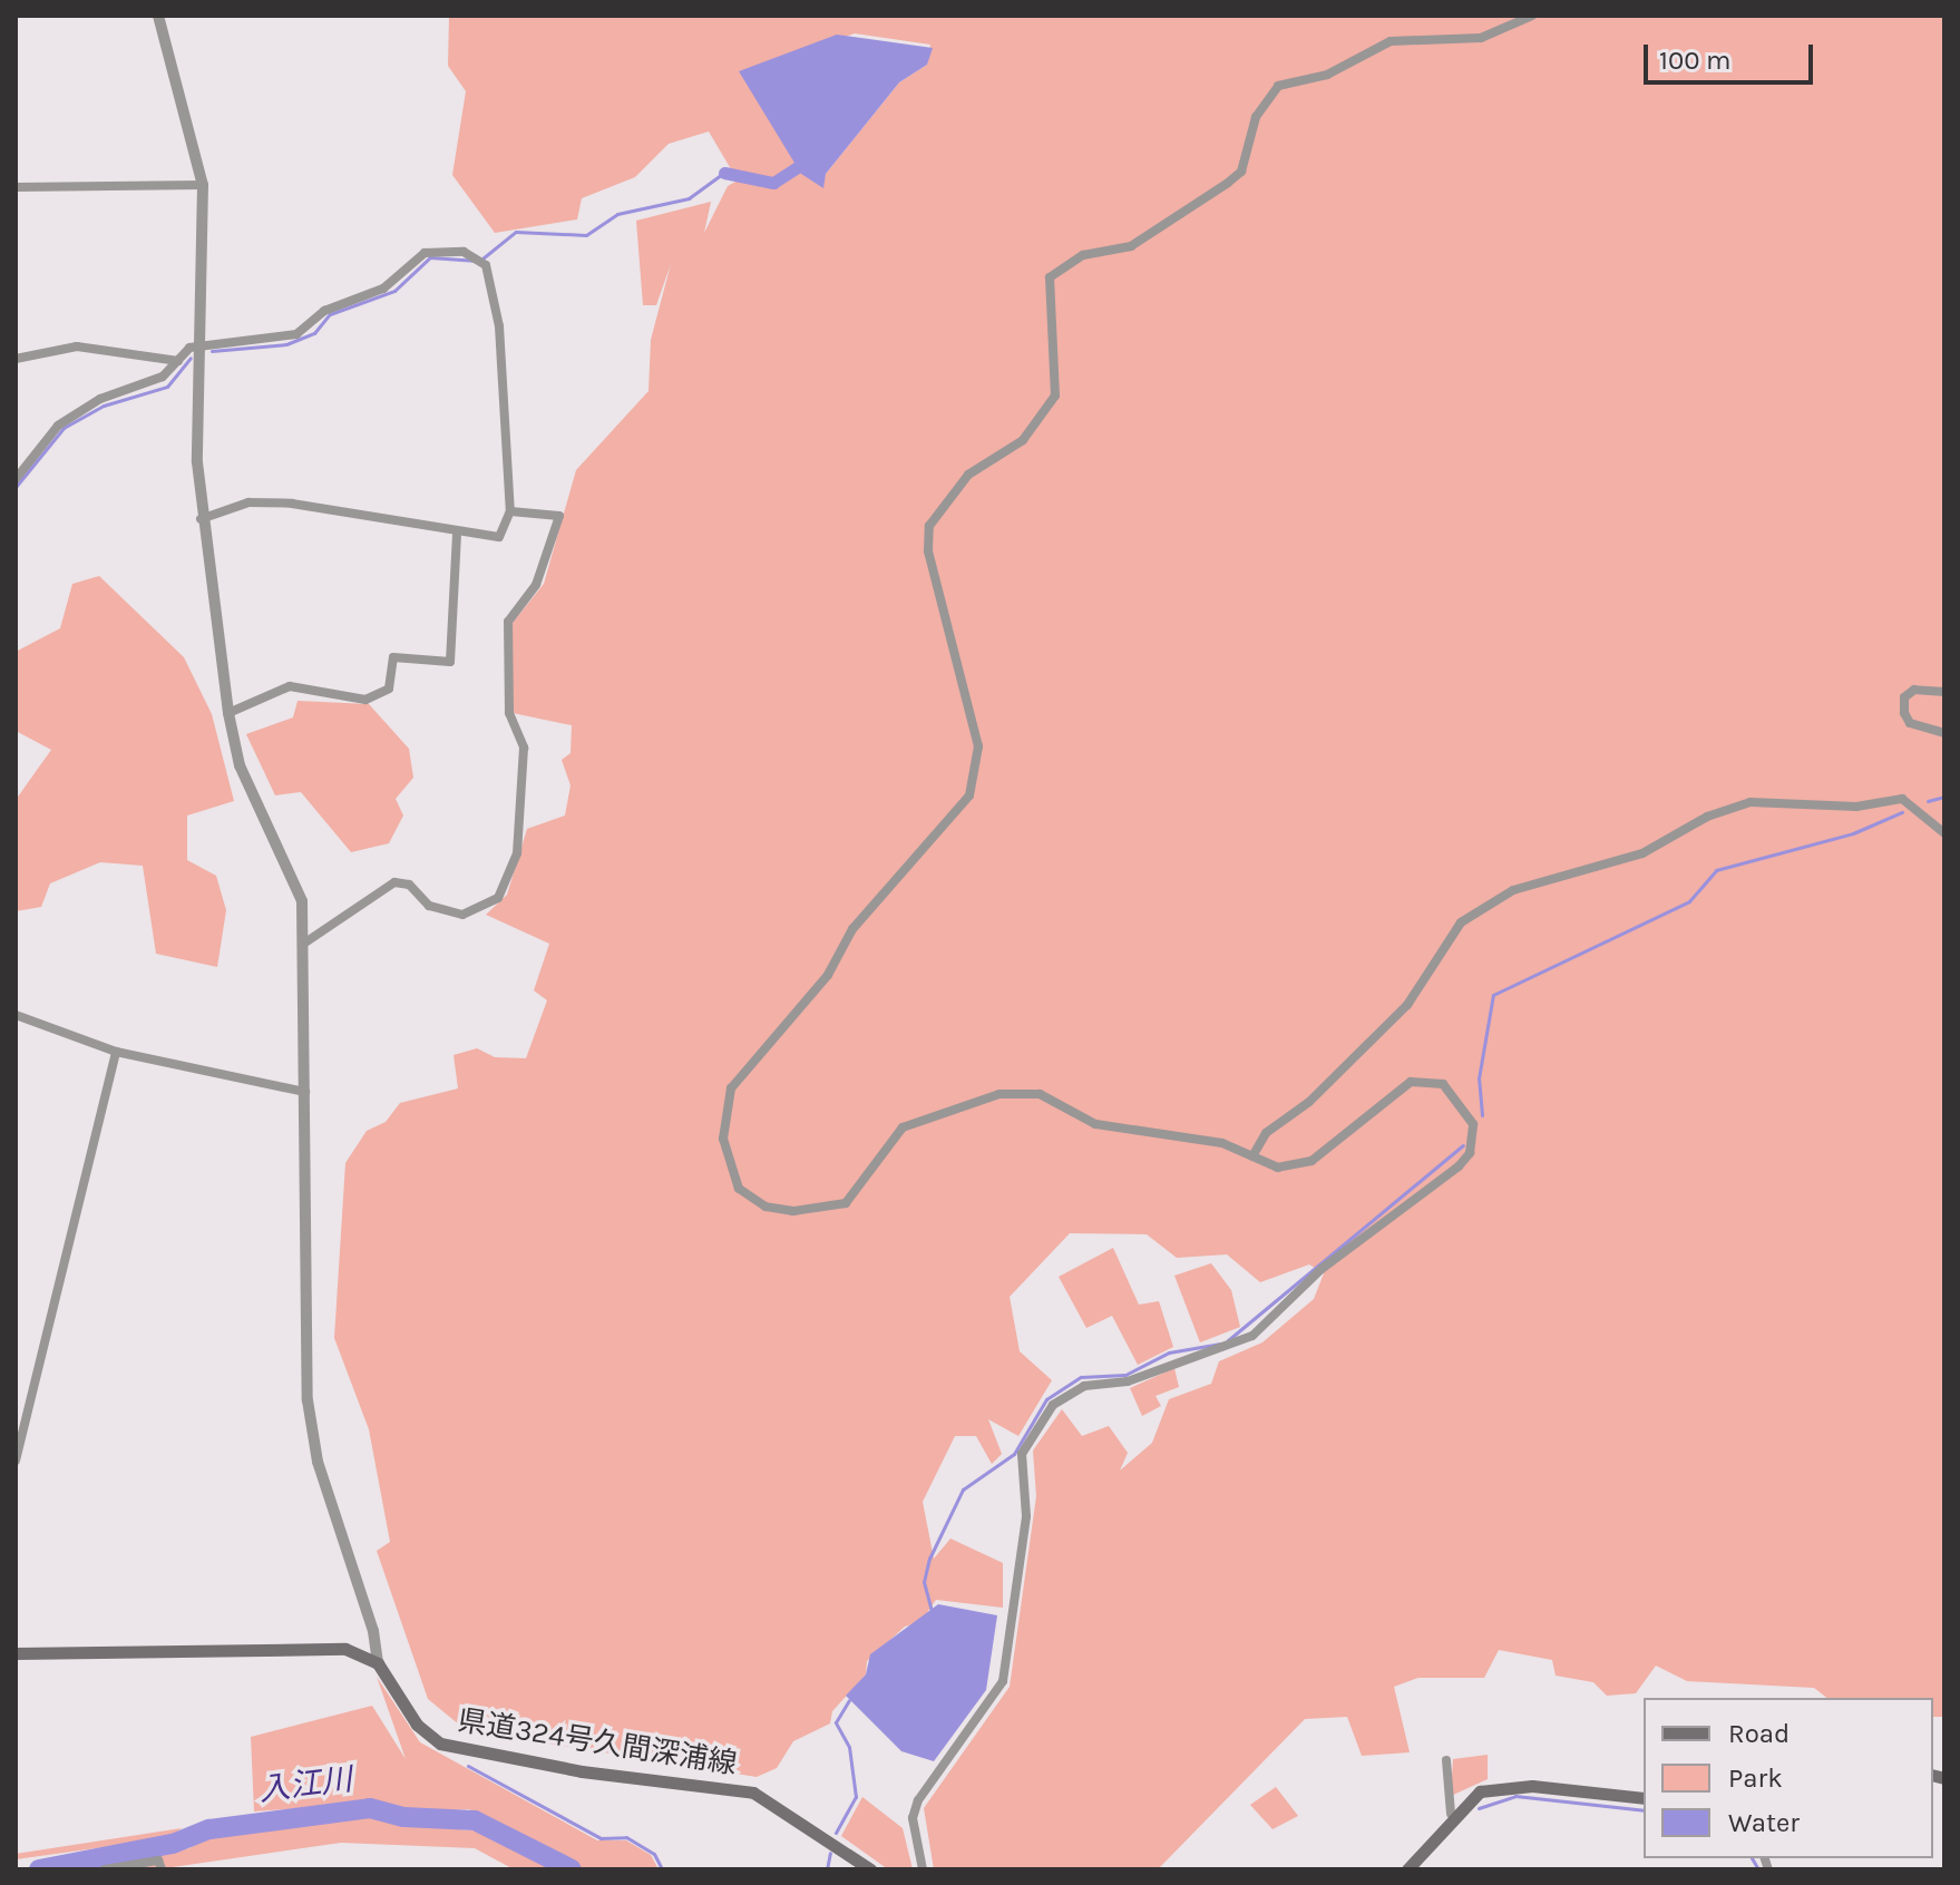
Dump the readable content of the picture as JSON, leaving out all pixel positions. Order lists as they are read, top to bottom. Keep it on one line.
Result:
{"streets":{"main road":["県道324号久間深浦線"]},"water":["入江川"],"legend":["Road","Park","Water"],"scale_bar":"100 m"}
